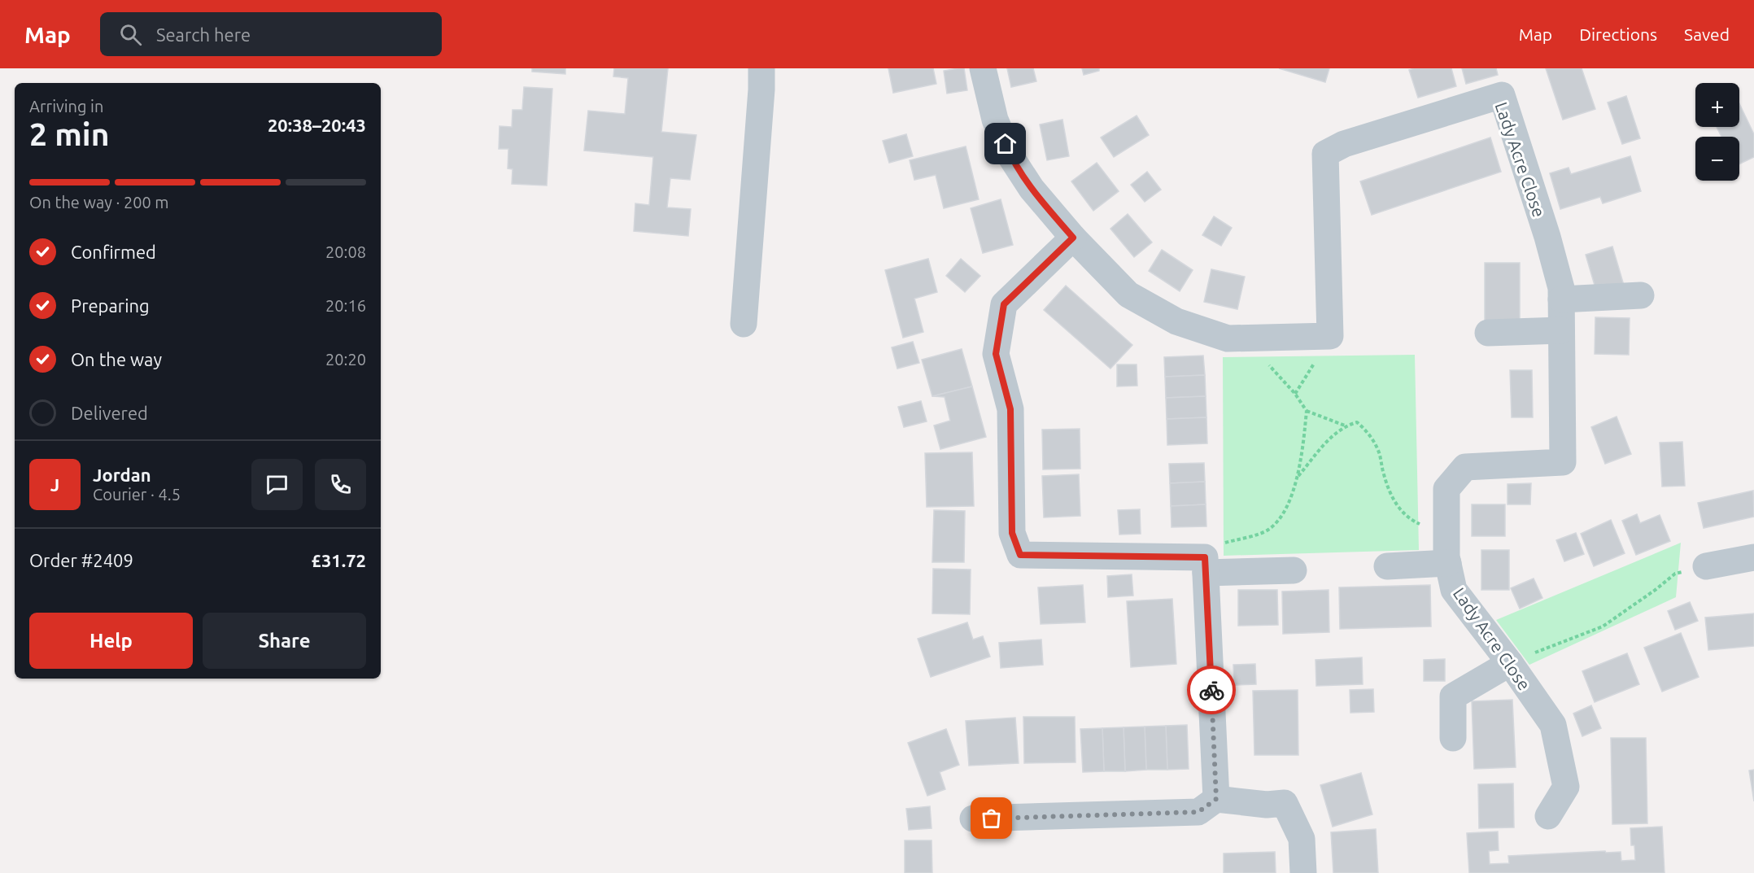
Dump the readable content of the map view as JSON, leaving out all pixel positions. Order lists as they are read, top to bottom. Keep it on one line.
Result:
{"streets":{"street":["Lady Acre Close"]},"page":{"header":"Map","search":"Search here","nav":["Map","Directions","Saved"],"map_buttons":["+","−"],"heading":["2 min","Arriving in","20:38–20:43"],"panel":["Jordan","Courier · 4.5","Order #2409","£31.72"],"bar":"On the way · 200 m","list":[["Confirmed","20:08"],["Preparing","20:16"],["On the way","20:20"],"Delivered"],"round":"J","buttons":["Help","Share"]}}
